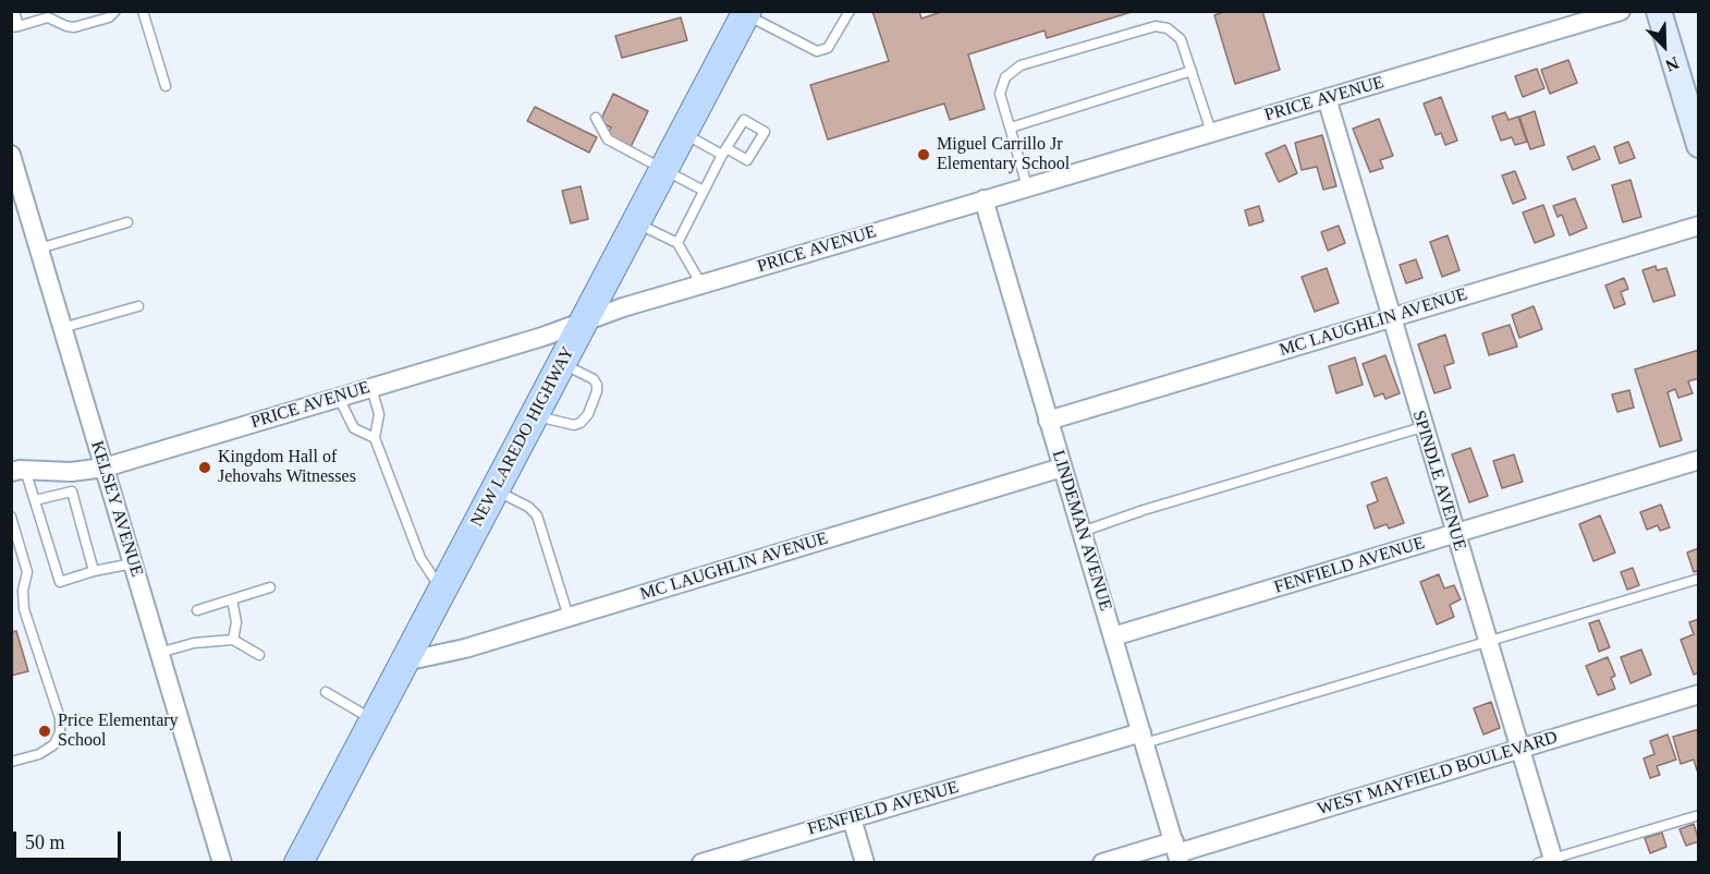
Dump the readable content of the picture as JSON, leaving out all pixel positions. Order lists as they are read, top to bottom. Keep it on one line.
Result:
{"streets":{"main road":["NEW LAREDO HIGHWAY"],"street":["PRICE AVENUE","MC LAUGHLIN AVENUE","SPINDLE AVENUE","KELSEY AVENUE","LINDEMAN AVENUE","FENFIELD AVENUE","WEST MAYFIELD BOULEVARD"]},"crossings":[["PRICE AVENUE","NEW LAREDO HIGHWAY"],["PRICE AVENUE","SPINDLE AVENUE"],["PRICE AVENUE","KELSEY AVENUE"],["PRICE AVENUE","LINDEMAN AVENUE"],["MC LAUGHLIN AVENUE","NEW LAREDO HIGHWAY"],["MC LAUGHLIN AVENUE","SPINDLE AVENUE"],["MC LAUGHLIN AVENUE","LINDEMAN AVENUE"],["SPINDLE AVENUE","FENFIELD AVENUE"],["SPINDLE AVENUE","WEST MAYFIELD BOULEVARD"],["LINDEMAN AVENUE","FENFIELD AVENUE"],["LINDEMAN AVENUE","WEST MAYFIELD BOULEVARD"]],"places":["Miguel Carrillo Jr Elementary School","Kingdom Hall of Jehovahs Witnesses","Price Elementary School"],"scale_bar":"50 m","north":"bottom right"}
